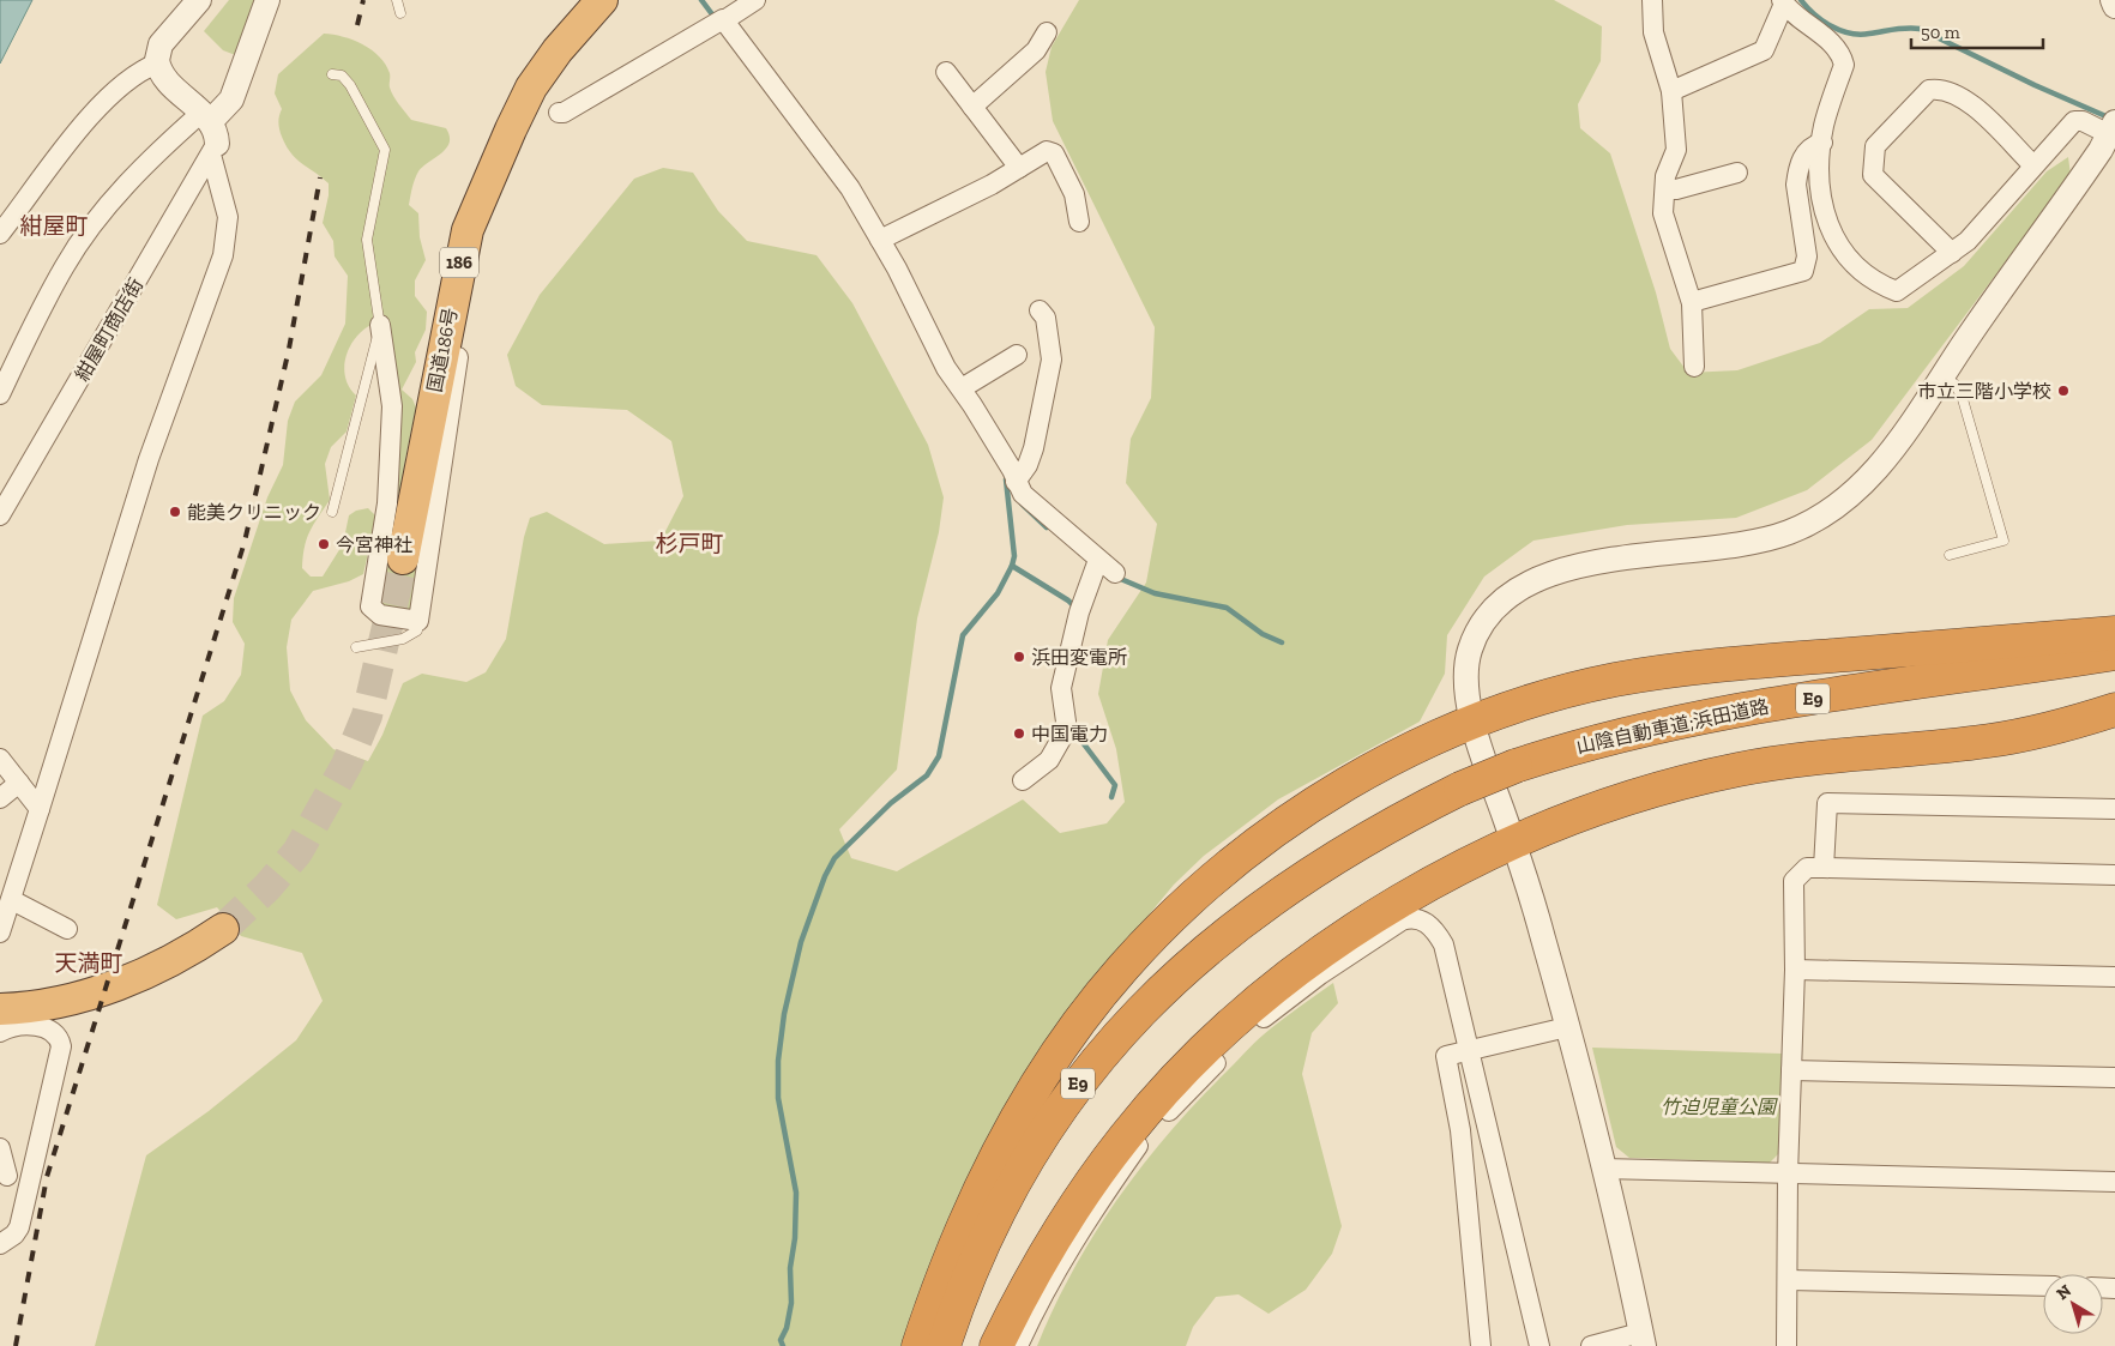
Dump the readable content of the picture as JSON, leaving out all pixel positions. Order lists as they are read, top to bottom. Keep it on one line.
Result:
{"streets":{"highway":["186","国道186号","E9","山陰自動車道;浜田道路"],"street":["紺屋町商店街"]},"districts":["紺屋町","杉戸町","天満町"],"parks":["竹迫児童公園"],"places":["市立三階小学校","能美クリニック","今宮神社","浜田変電所","中国電力"],"scale_bar":"50 m","north":"top left"}
